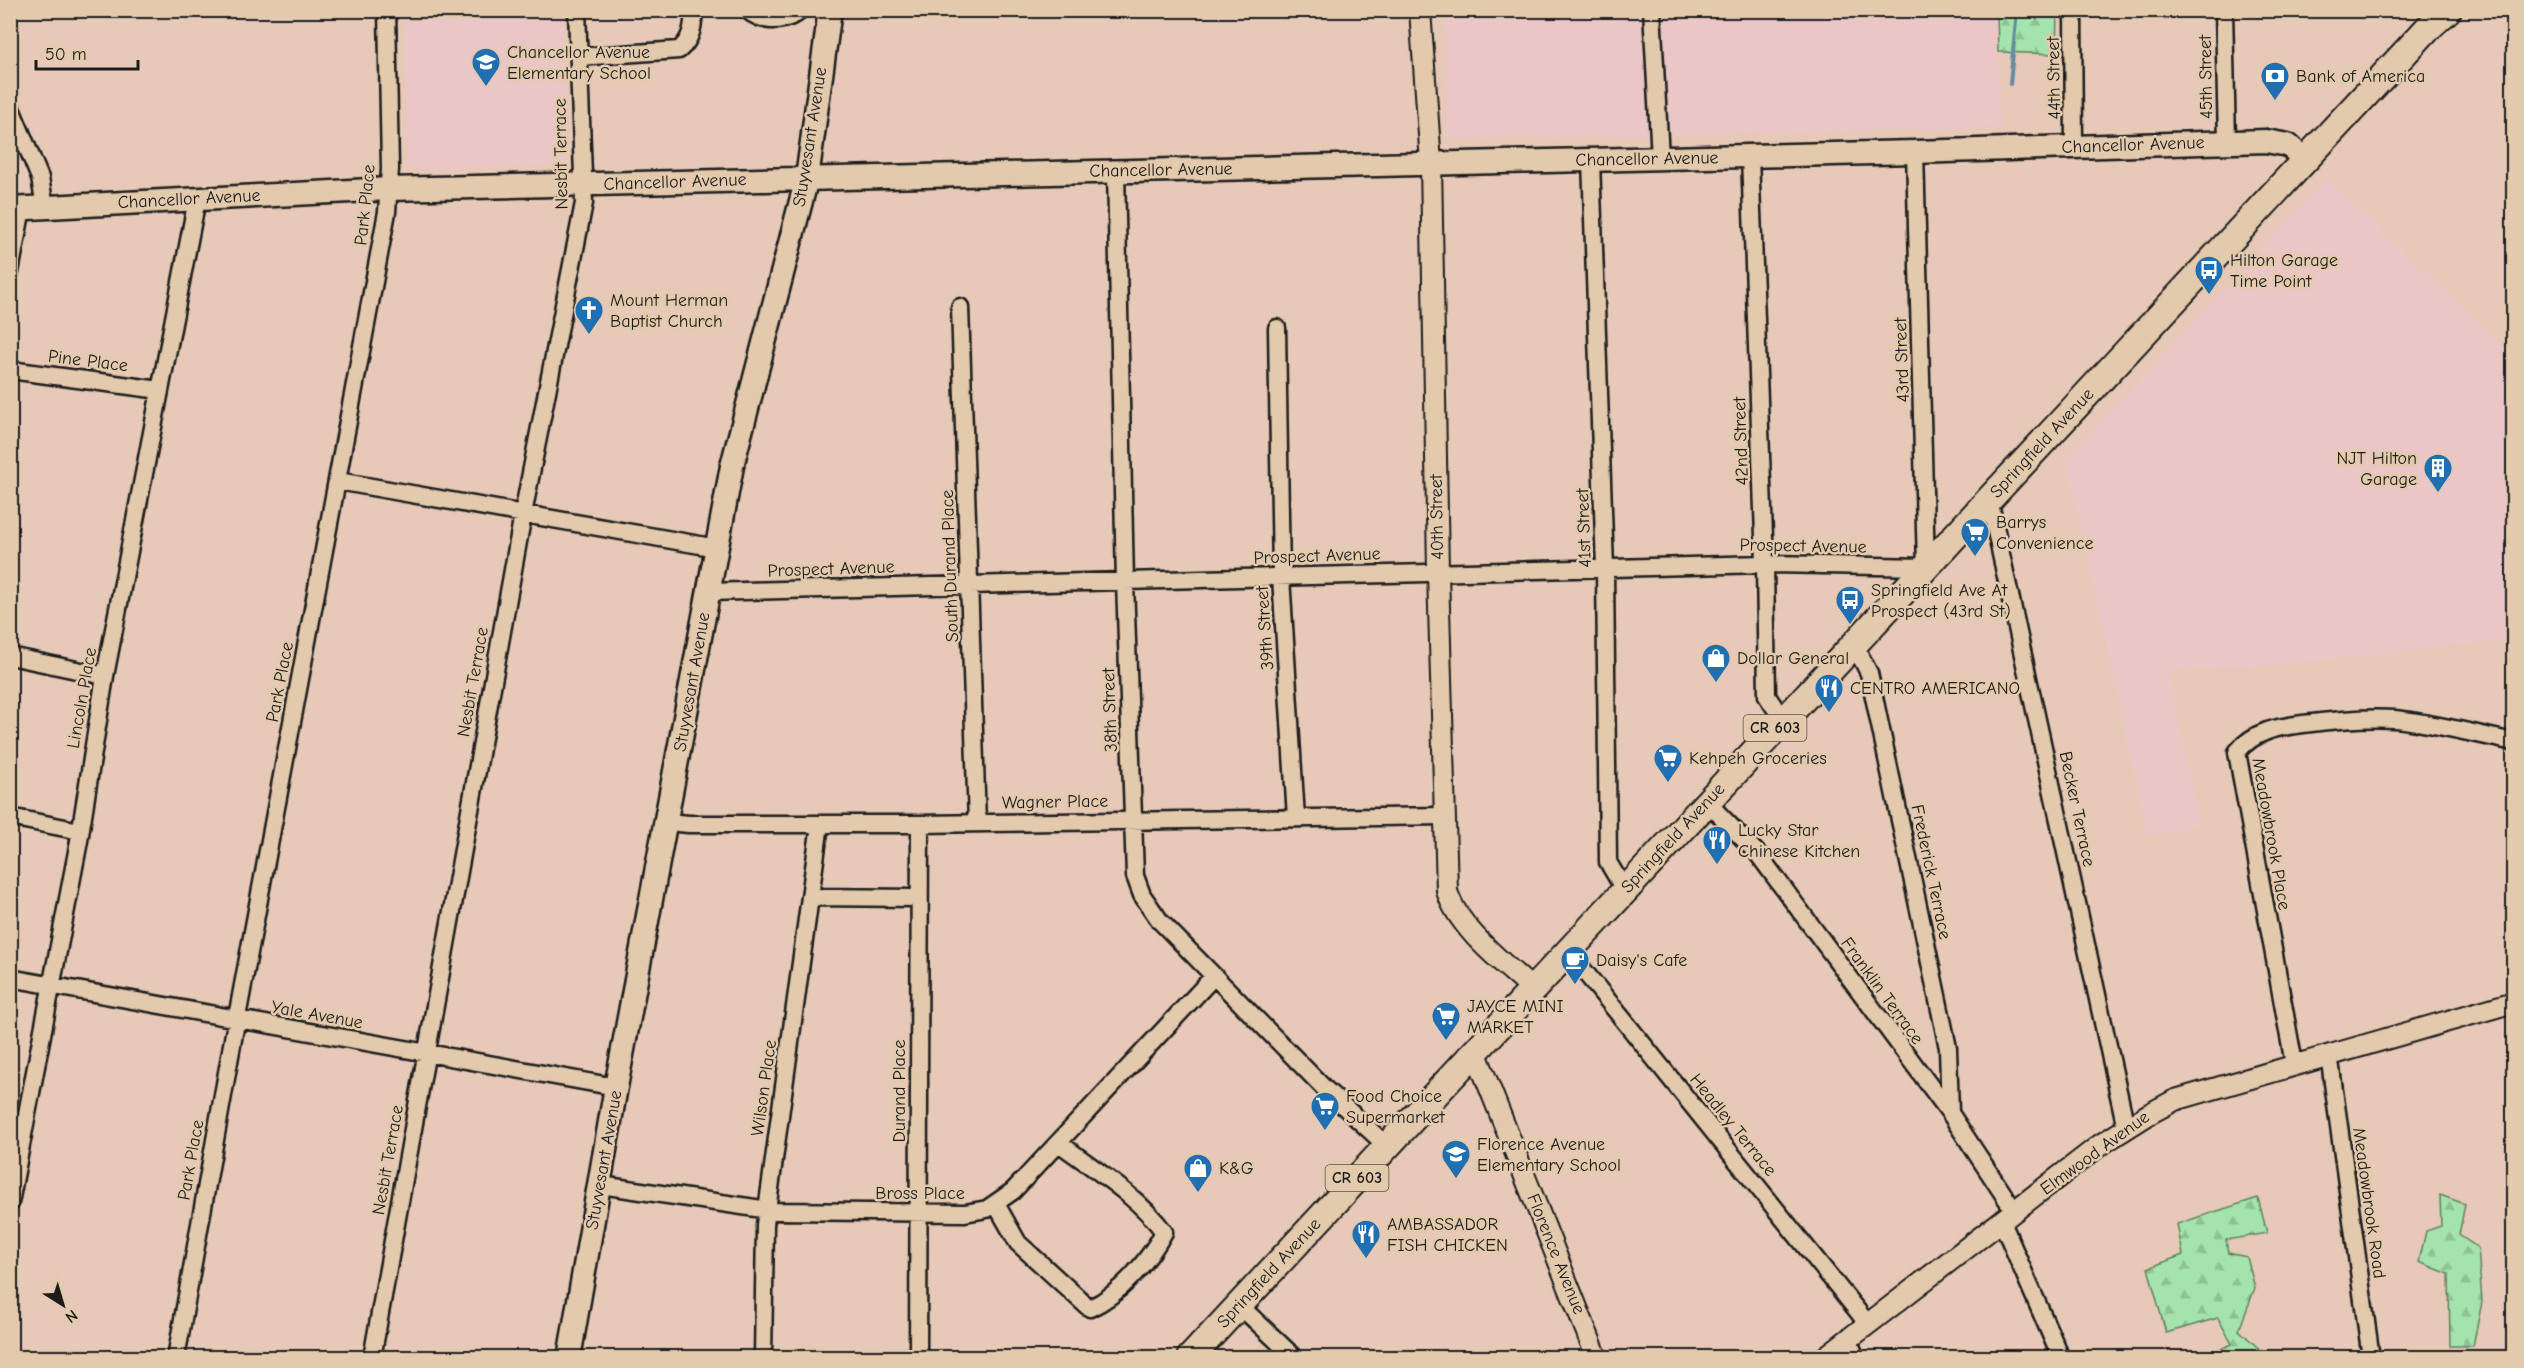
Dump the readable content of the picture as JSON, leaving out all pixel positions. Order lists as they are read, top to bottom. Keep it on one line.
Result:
{"streets":{"main road":["Stuyvesant Avenue","Chancellor Avenue","Springfield Avenue","CR 603"],"street":["45th Street","44th Street","Nesbit Terrace","Park Place","43rd Street","Pine Place","42nd Street","40th Street","41st Street","Prospect Avenue","South Durand Place","39th Street","Lincoln Place","38th Street","Wagner Place","Becker Terrace","Meadowbrook Place","Frederick Terrace","Franklin Terrace","Yale Avenue","Wilson Place","Durand Place","Headley Terrace","Elmwood Avenue","Bross Place","Meadowbrook Road","Florence Avenue"]},"crossings":[["45th Street","Chancellor Avenue"],["44th Street","Chancellor Avenue"],["Stuyvesant Avenue","Chancellor Avenue"],["Stuyvesant Avenue","Prospect Avenue"],["Stuyvesant Avenue","Wagner Place"],["Stuyvesant Avenue","Yale Avenue"],["Stuyvesant Avenue","Bross Place"],["Chancellor Avenue","Nesbit Terrace"],["Chancellor Avenue","Park Place"],["Chancellor Avenue","43rd Street"],["Chancellor Avenue","42nd Street"],["Chancellor Avenue","Springfield Avenue"],["Chancellor Avenue","40th Street"],["Chancellor Avenue","41st Street"],["Chancellor Avenue","Lincoln Place"],["Chancellor Avenue","38th Street"],["Nesbit Terrace","Yale Avenue"],["Park Place","Yale Avenue"],["43rd Street","Springfield Avenue"],["43rd Street","Prospect Avenue"],["Pine Place","Lincoln Place"],["42nd Street","Springfield Avenue"],["42nd Street","Prospect Avenue"],["Springfield Avenue","40th Street"],["Springfield Avenue","41st Street"],["Springfield Avenue","Prospect Avenue"],["Springfield Avenue","38th Street"],["Springfield Avenue","Becker Terrace"],["Springfield Avenue","Frederick Terrace"],["Springfield Avenue","Franklin Terrace"],["Springfield Avenue","Headley Terrace"],["Springfield Avenue","Florence Avenue"],["40th Street","Prospect Avenue"],["40th Street","Wagner Place"],["41st Street","Prospect Avenue"],["Prospect Avenue","South Durand Place"],["Prospect Avenue","39th Street"],["Prospect Avenue","38th Street"],["South Durand Place","Wagner Place"],["39th Street","Wagner Place"],["Lincoln Place","Yale Avenue"],["38th Street","Wagner Place"],["38th Street","Bross Place"],["Wagner Place","Wilson Place"],["Wagner Place","Durand Place"],["Becker Terrace","Elmwood Avenue"],["Meadowbrook Place","Elmwood Avenue"],["Frederick Terrace","Franklin Terrace"],["Franklin Terrace","Elmwood Avenue"],["Wilson Place","Bross Place"],["Durand Place","Bross Place"],["Headley Terrace","Elmwood Avenue"],["Elmwood Avenue","Meadowbrook Road"]],"places":{"school or university":["Chancellor Avenue Elementary School","Florence Avenue Elementary School"],"bank":["Bank of America"],"bus stop":["Hilton Garage Time Point","Springfield Ave At Prospect (43rd St)"],"church":["Mount Herman Baptist Church"],"building":["NJT Hilton Garage"],"supermarket":["Barrys Convenience","Kehpeh Groceries","JAYCE MINI MARKET","Food Choice Supermarket"],"shop":["Dollar General","K&G"],"restaurant":["CENTRO AMERICANO","Lucky Star Chinese Kitchen","AMBASSADOR FISH CHICKEN"],"cafe":["Daisy's Cafe"]},"scale_bar":"50 m","north":"bottom right"}
